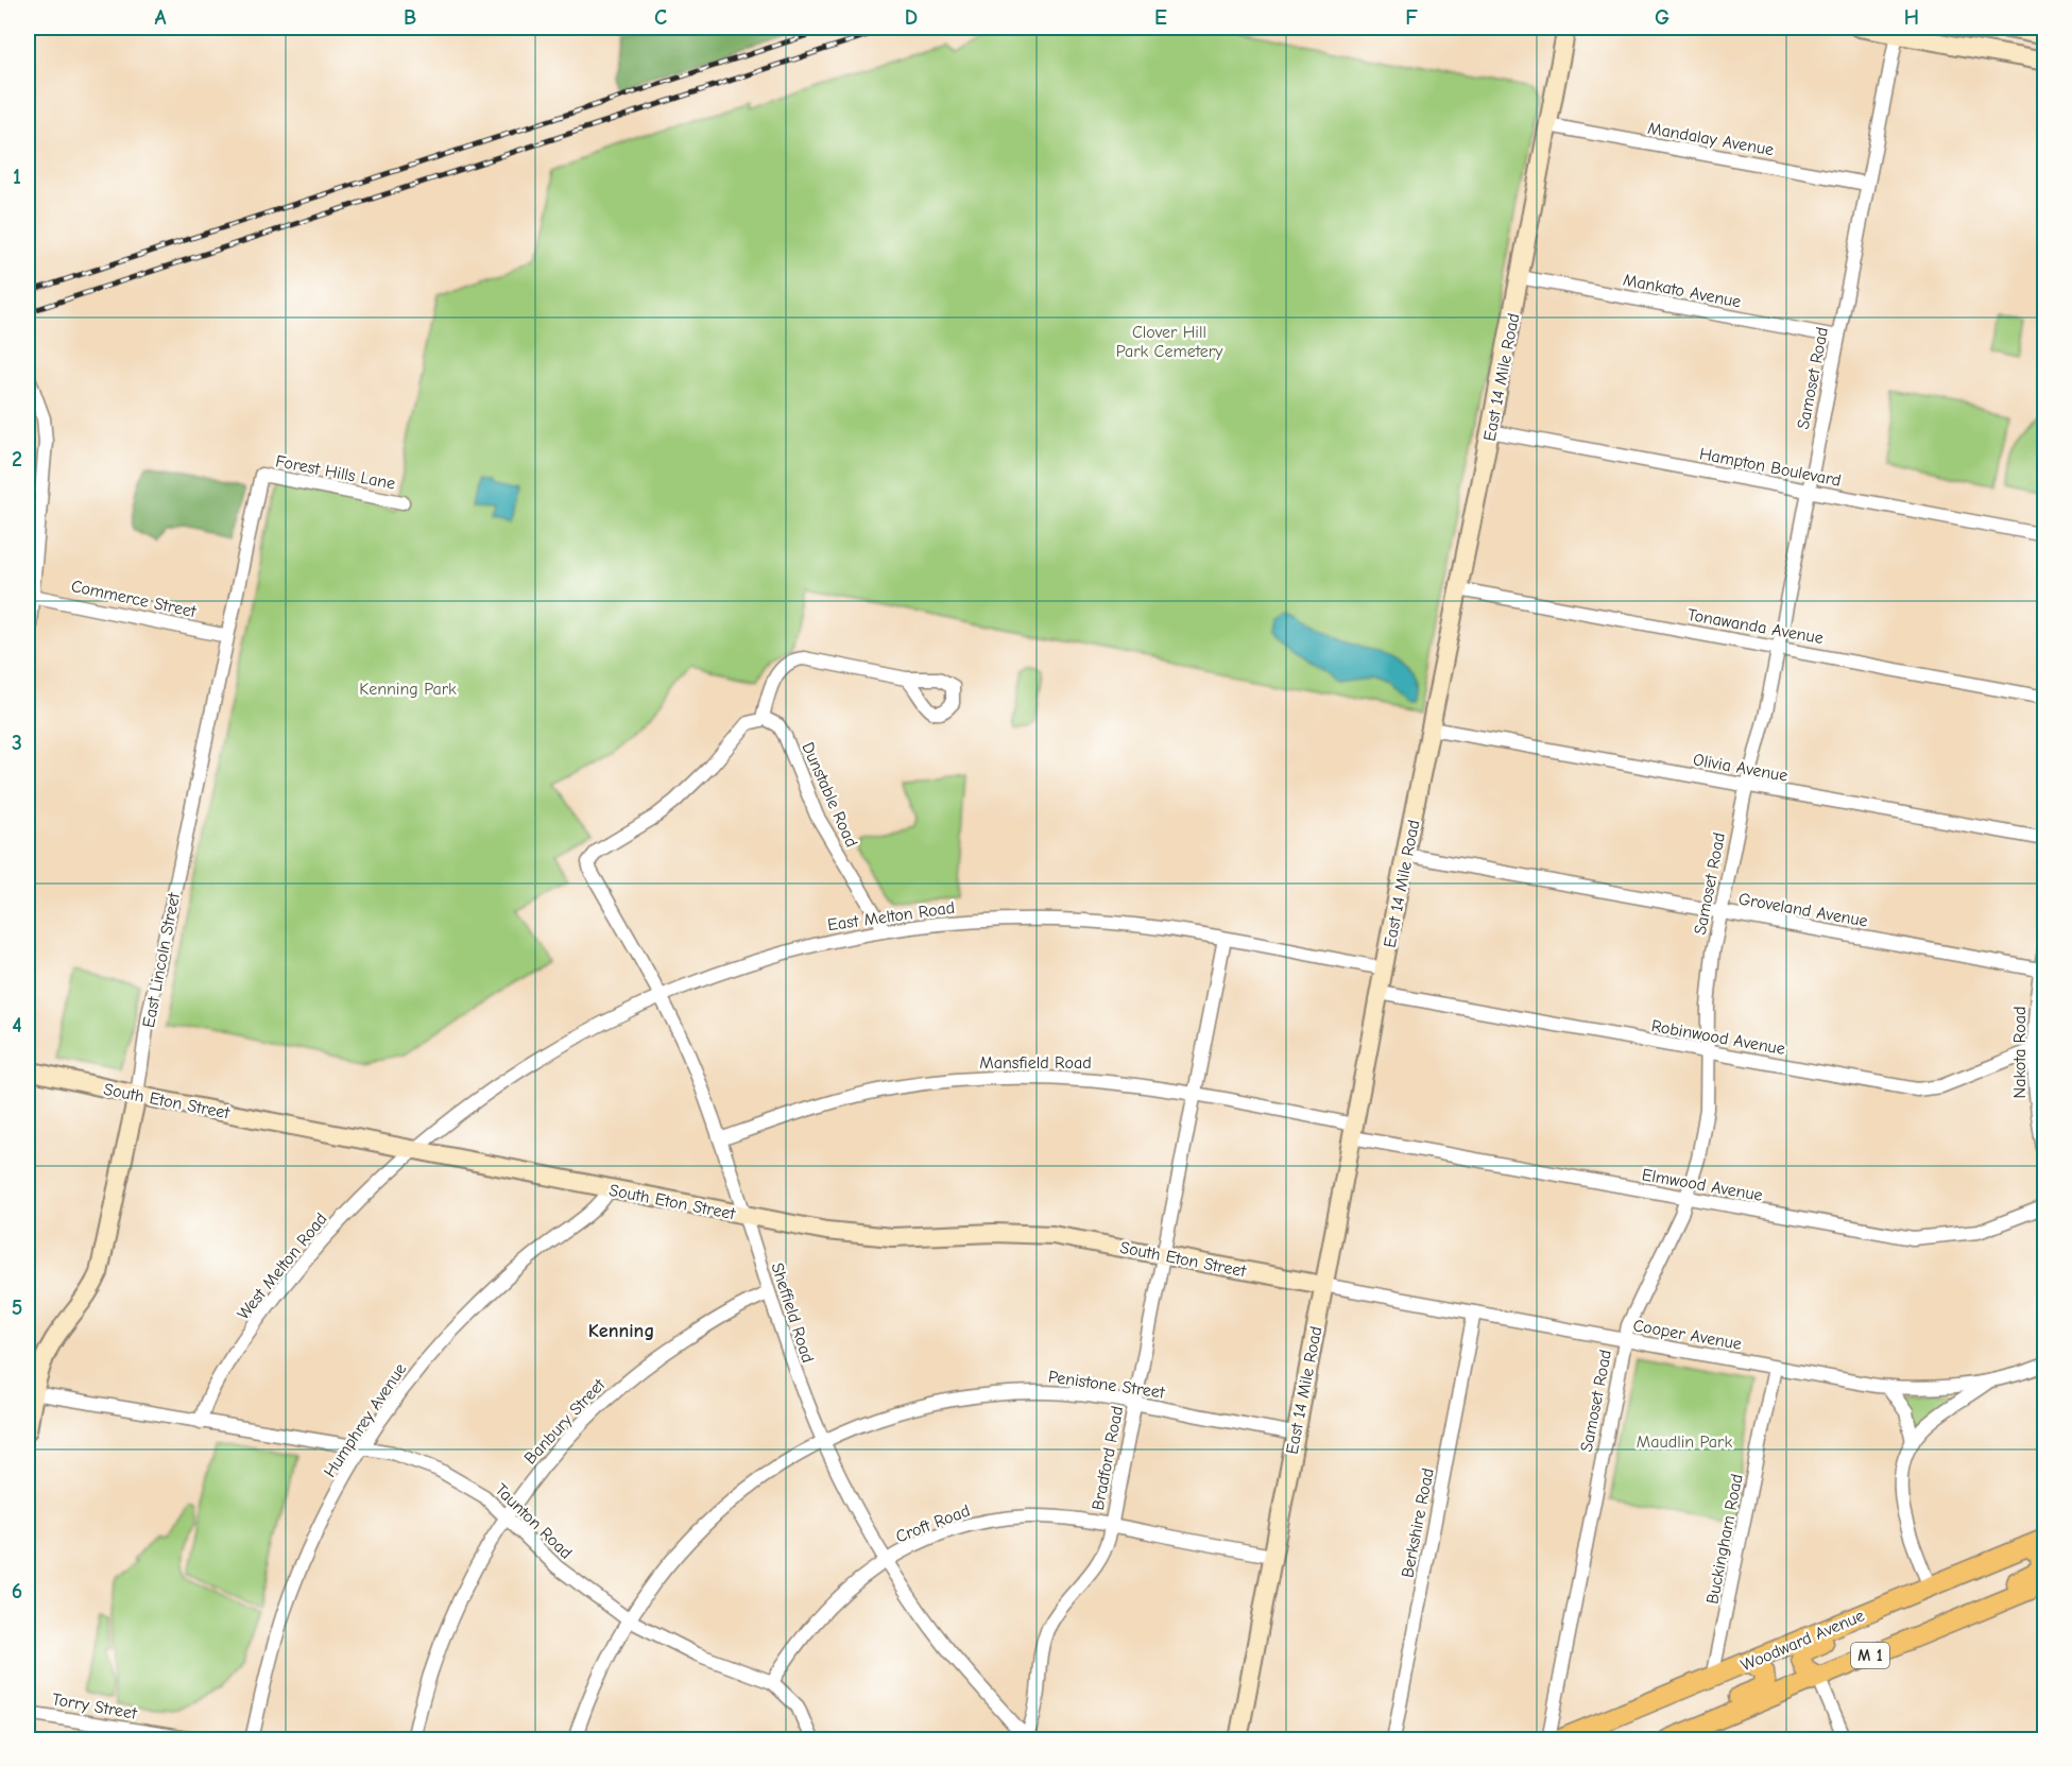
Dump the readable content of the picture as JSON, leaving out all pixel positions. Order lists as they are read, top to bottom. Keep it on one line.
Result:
{"streets":{"main road":["East 14 Mile Road","East Lincoln Street","South Eton Street","Woodward Avenue","M 1"],"street":["Mandalay Avenue","Mankato Avenue","Samoset Road","Hampton Boulevard","Forest Hills Lane","Commerce Street","Tonawanda Avenue","Olivia Avenue","Dunstable Road","Groveland Avenue","East Melton Road","Robinwood Avenue","Nakota Road","Mansfield Road","Elmwood Avenue","West Melton Road","Sheffield Road","Cooper Avenue","Penistone Street","Humphrey Avenue","Banbury Street","Bradford Road","Taunton Road","Croft Road","Berkshire Road","Buckingham Road","Torry Street"]},"crossings":[["Mandalay Avenue","East 14 Mile Road"],["Mandalay Avenue","Samoset Road"],["Mankato Avenue","East 14 Mile Road"],["Mankato Avenue","Samoset Road"],["East 14 Mile Road","Hampton Boulevard"],["East 14 Mile Road","Tonawanda Avenue"],["East 14 Mile Road","Olivia Avenue"],["East 14 Mile Road","Groveland Avenue"],["East 14 Mile Road","East Melton Road"],["East 14 Mile Road","Robinwood Avenue"],["East 14 Mile Road","Mansfield Road"],["East 14 Mile Road","South Eton Street"],["East 14 Mile Road","Elmwood Avenue"],["East 14 Mile Road","Cooper Avenue"],["East 14 Mile Road","Penistone Street"],["East 14 Mile Road","Croft Road"],["Samoset Road","Hampton Boulevard"],["Samoset Road","Tonawanda Avenue"],["Samoset Road","Olivia Avenue"],["Samoset Road","Groveland Avenue"],["Samoset Road","Robinwood Avenue"],["Samoset Road","Elmwood Avenue"],["Samoset Road","Cooper Avenue"],["Forest Hills Lane","East Lincoln Street"],["Commerce Street","East Lincoln Street"],["Dunstable Road","East Melton Road"],["Dunstable Road","Sheffield Road"],["Groveland Avenue","Nakota Road"],["East Melton Road","South Eton Street"],["East Melton Road","West Melton Road"],["East Melton Road","Sheffield Road"],["East Melton Road","Bradford Road"],["East Lincoln Street","South Eton Street"],["East Lincoln Street","Taunton Road"],["Robinwood Avenue","Nakota Road"],["Mansfield Road","Elmwood Avenue"],["Mansfield Road","Sheffield Road"],["Mansfield Road","Bradford Road"],["South Eton Street","West Melton Road"],["South Eton Street","Sheffield Road"],["South Eton Street","Cooper Avenue"],["South Eton Street","Humphrey Avenue"],["South Eton Street","Bradford Road"],["West Melton Road","Taunton Road"],["Sheffield Road","Penistone Street"],["Sheffield Road","Banbury Street"],["Sheffield Road","Bradford Road"],["Sheffield Road","Croft Road"],["Cooper Avenue","Berkshire Road"],["Cooper Avenue","Buckingham Road"],["Penistone Street","Bradford Road"],["Penistone Street","Taunton Road"],["Humphrey Avenue","Taunton Road"],["Banbury Street","Taunton Road"],["Bradford Road","Croft Road"],["Taunton Road","Croft Road"],["Buckingham Road","Woodward Avenue"]],"districts":["Kenning"],"parks":["Clover Hill Park Cemetery","Kenning Park","Maudlin Park"],"grid":{"columns":["A","B","C","D","E","F","G","H"],"rows":["1","2","3","4","5","6"]}}
